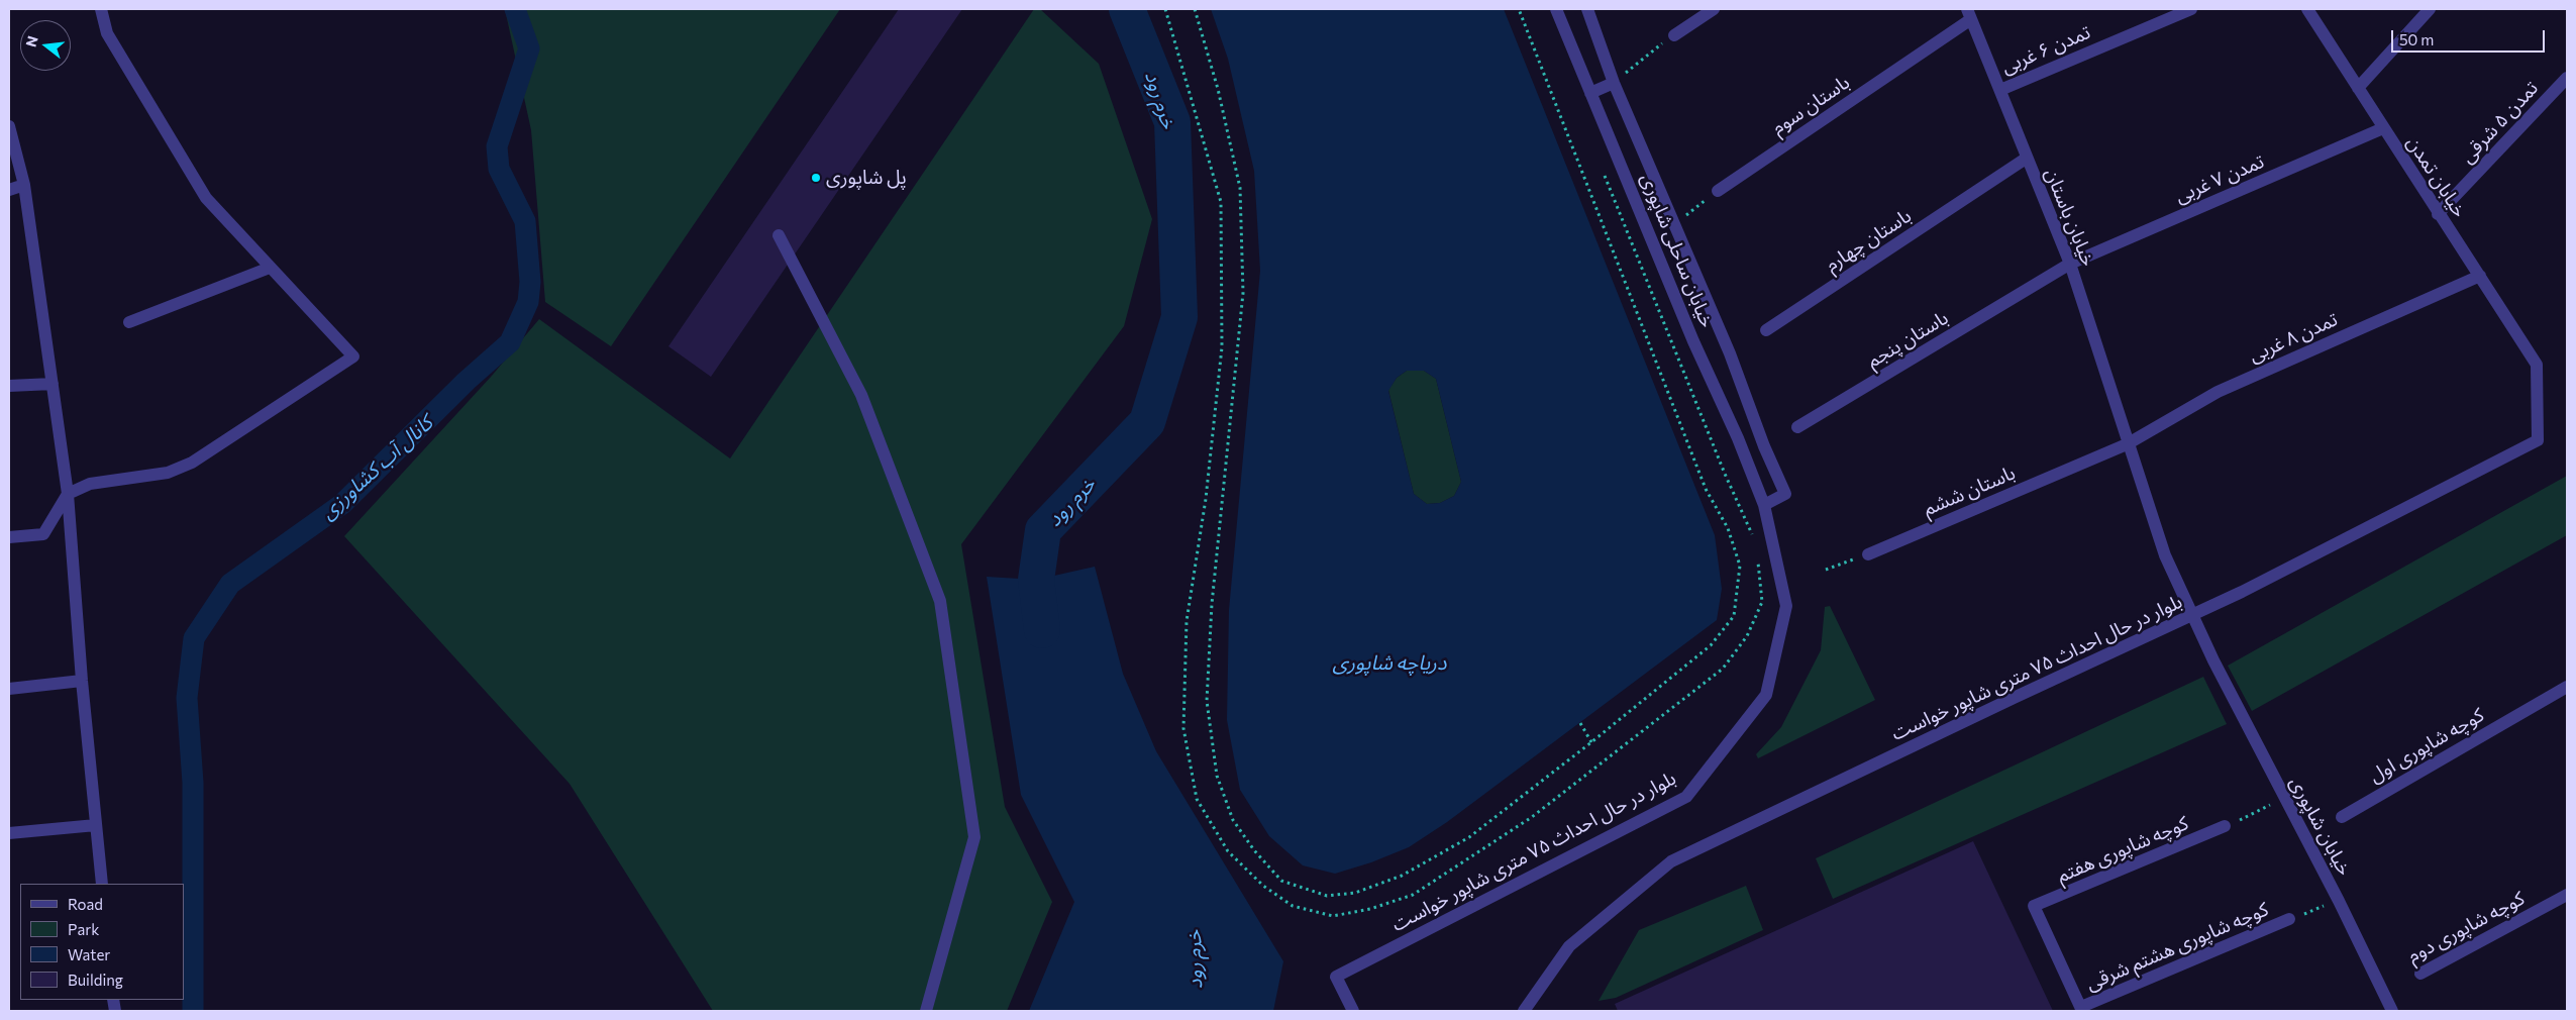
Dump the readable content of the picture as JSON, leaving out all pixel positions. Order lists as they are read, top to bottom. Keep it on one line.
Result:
{"streets":{"street":["تمدن ۶ غربی","باستان سوم","تمدن ۵ شرقی","خیابان تمدن","تمدن ۷ غربی","خیابان باستان","باستان چهارم","خیابان ساحلی شاپوری","تمدن ۸ غربی","باستان پنجم","باستان ششم","بلوار در حال احداث ۷۵ متری شاپور خواست","کوچه شاپوری اول","خیابان شاپوری","کوچه شاپوری هفتم","کوچه شاپوری دوم","کوچه شاپوری هشتم شرقی"]},"crossings":[["تمدن ۶ غربی","خیابان باستان"],["باستان سوم","خیابان باستان"],["تمدن ۵ شرقی","خیابان تمدن"],["خیابان تمدن","تمدن ۷ غربی"],["خیابان تمدن","تمدن ۸ غربی"],["خیابان تمدن","بلوار در حال احداث ۷۵ متری شاپور خواست"],["تمدن ۷ غربی","خیابان باستان"],["تمدن ۷ غربی","باستان پنجم"],["خیابان باستان","باستان چهارم"],["خیابان باستان","تمدن ۸ غربی"],["خیابان باستان","باستان پنجم"],["خیابان باستان","باستان ششم"],["خیابان باستان","بلوار در حال احداث ۷۵ متری شاپور خواست"],["خیابان باستان","خیابان شاپوری"],["خیابان ساحلی شاپوری","بلوار در حال احداث ۷۵ متری شاپور خواست"],["تمدن ۸ غربی","باستان ششم"],["بلوار در حال احداث ۷۵ متری شاپور خواست","خیابان شاپوری"],["کوچه شاپوری هفتم","کوچه شاپوری هشتم شرقی"]],"water":["خرم رود","کانال آب کشاورزی","دریاچه شاپوری"],"places":["پل شاپوری"],"legend":["Road","Park","Water","Building"],"scale_bar":"50 m","north":"left"}
